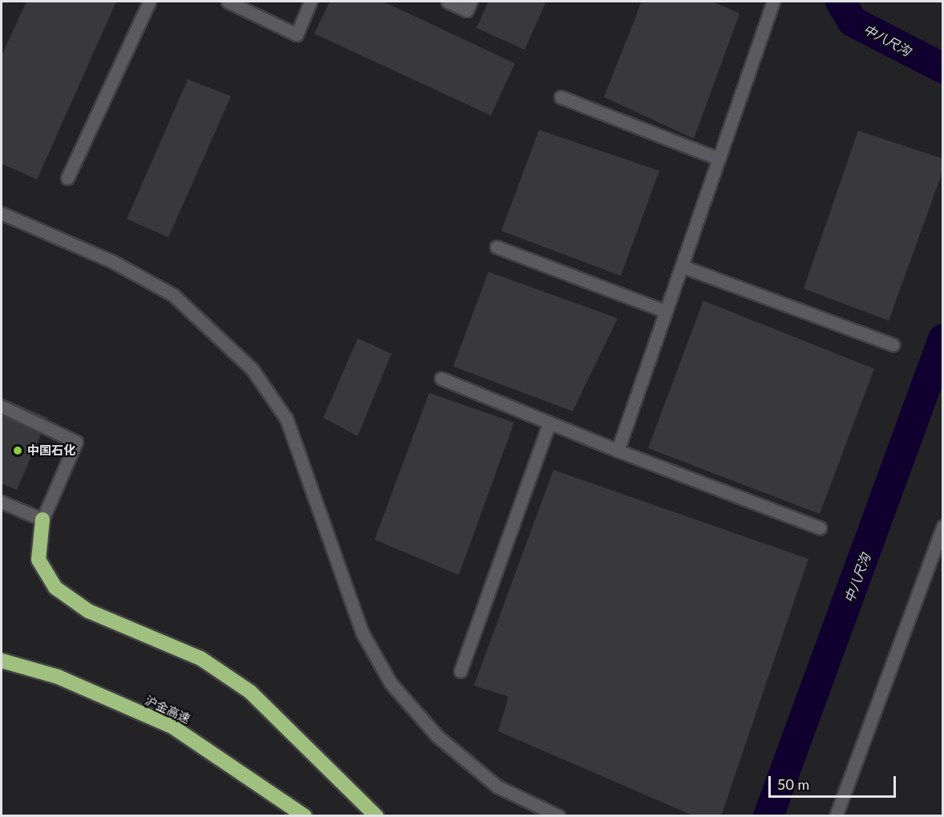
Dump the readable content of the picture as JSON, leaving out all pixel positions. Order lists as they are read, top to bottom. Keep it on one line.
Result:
{"streets":{"highway":["沪金高速"]},"water":["中八尺沟"],"places":["中国石化"],"scale_bar":"50 m"}
